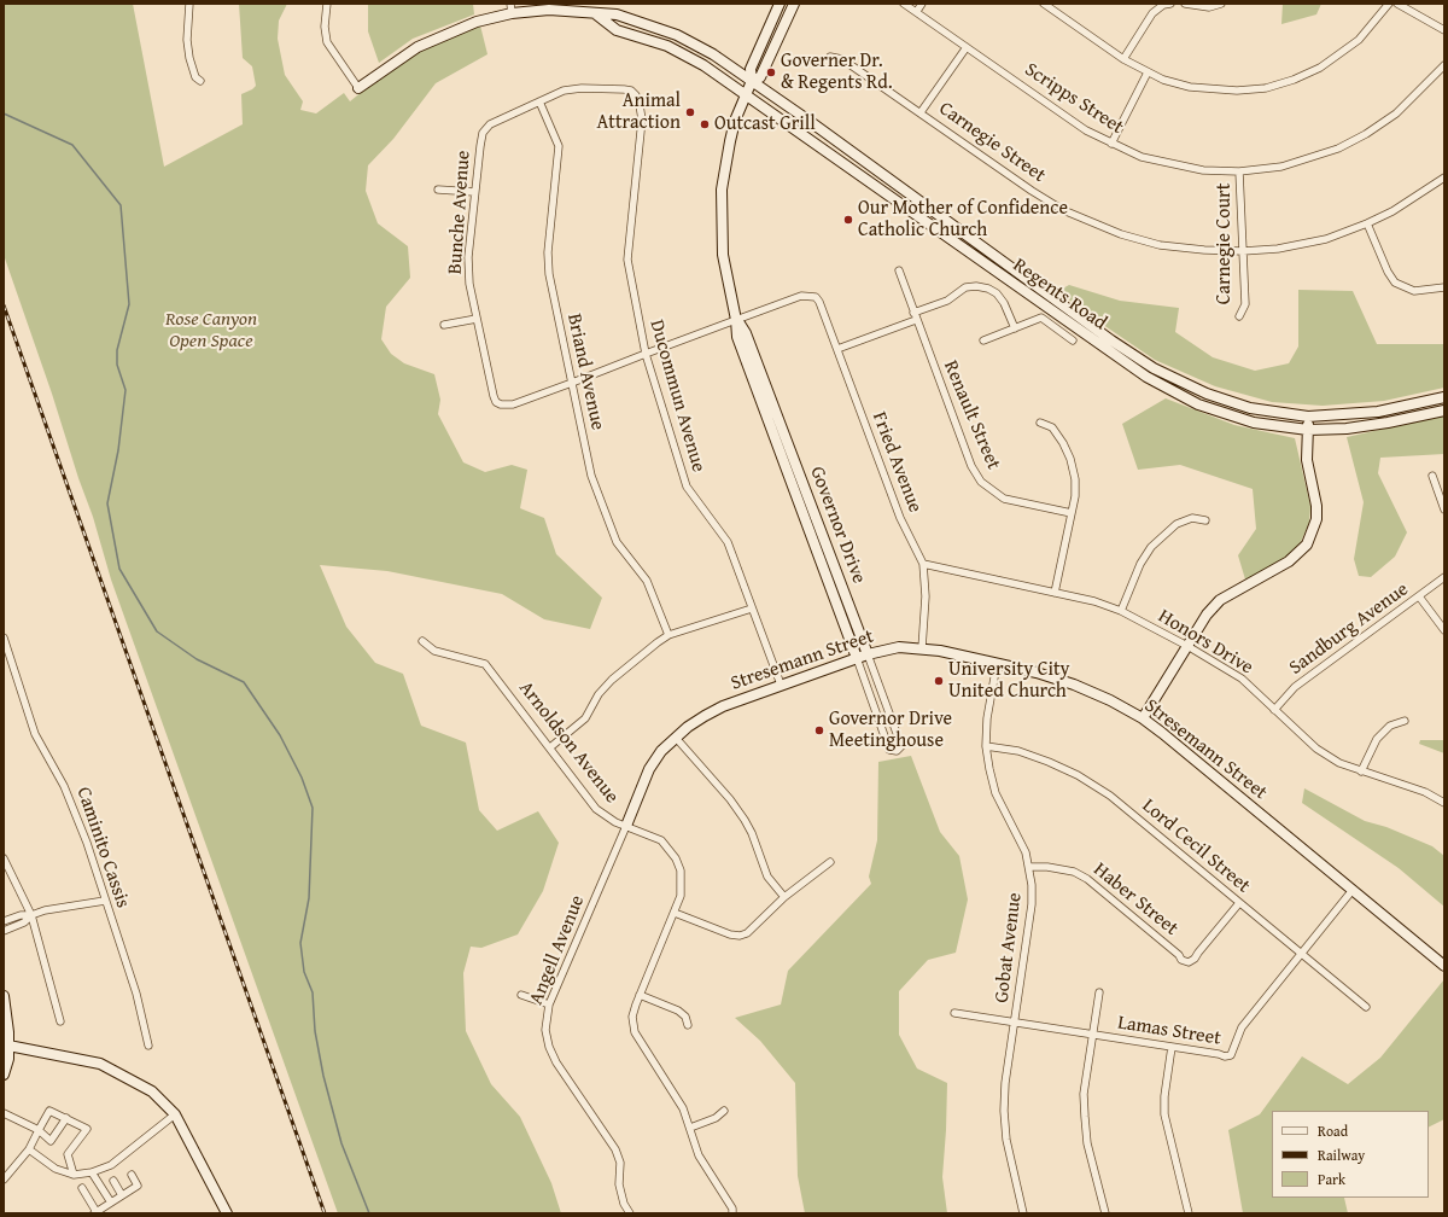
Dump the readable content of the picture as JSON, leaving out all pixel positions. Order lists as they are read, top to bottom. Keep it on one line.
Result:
{"streets":{"street":["Scripps Street","Carnegie Street","Bunche Avenue","Carnegie Court","Regents Road","Briand Avenue","Ducommun Avenue","Renault Street","Fried Avenue","Governor Drive","Sandburg Avenue","Honors Drive","Stresemann Street","Arnoldson Avenue","Lord Cecil Street","Caminito Cassis","Haber Street","Gobat Avenue","Angell Avenue","Lamas Street"]},"crossings":[["Scripps Street","Carnegie Court"],["Carnegie Street","Carnegie Court"],["Bunche Avenue","Briand Avenue"],["Bunche Avenue","Ducommun Avenue"],["Regents Road","Governor Drive"],["Briand Avenue","Ducommun Avenue"],["Ducommun Avenue","Stresemann Street"],["Fried Avenue","Governor Drive"],["Fried Avenue","Honors Drive"],["Fried Avenue","Stresemann Street"],["Governor Drive","Stresemann Street"],["Sandburg Avenue","Honors Drive"],["Stresemann Street","Arnoldson Avenue"],["Stresemann Street","Gobat Avenue"],["Stresemann Street","Angell Avenue"],["Stresemann Street","Lamas Street"],["Arnoldson Avenue","Angell Avenue"],["Lord Cecil Street","Haber Street"],["Lord Cecil Street","Gobat Avenue"],["Lord Cecil Street","Lamas Street"],["Haber Street","Gobat Avenue"],["Gobat Avenue","Lamas Street"]],"parks":["Rose Canyon Open Space"],"places":["Governer Dr. & Regents Rd.","Animal Attraction","Outcast Grill","Our Mother of Confidence Catholic Church","University City United Church","Governor Drive Meetinghouse"],"legend":["Road","Railway","Park"]}
